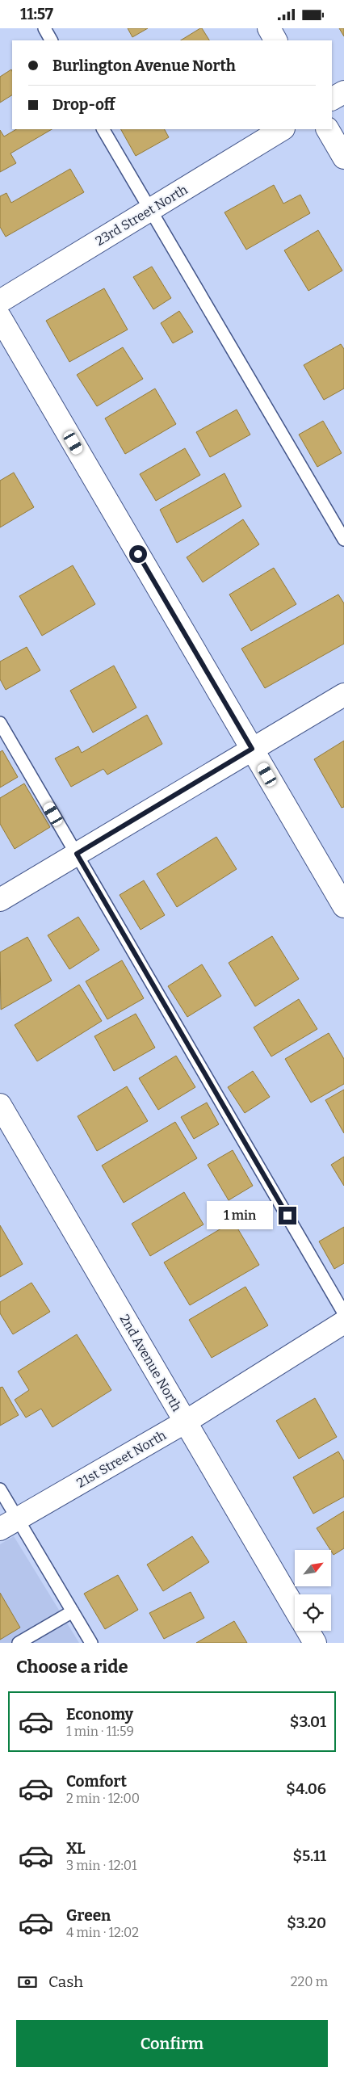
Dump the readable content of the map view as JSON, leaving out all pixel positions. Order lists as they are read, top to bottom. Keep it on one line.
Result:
{"streets":{"street":["23rd Street North","2nd Avenue North","21st Street North"]},"crossings":[["2nd Avenue North","21st Street North"]],"north":"top right","page":{"status":"11:57","banner":["Burlington Avenue North","Drop-off"],"bubble":"1 min","heading":"Choose a ride","list":[{"name":"Economy","note":"1 min · 11:59","value":"$3.01"},{"name":"Comfort","note":"2 min · 12:00","value":"$4.06"},{"name":"XL","note":"3 min · 12:01","value":"$5.11"},{"name":"Green","note":"4 min · 12:02","value":"$3.20"}],"pay":["Cash","220 m"],"buttons":"Confirm"}}
